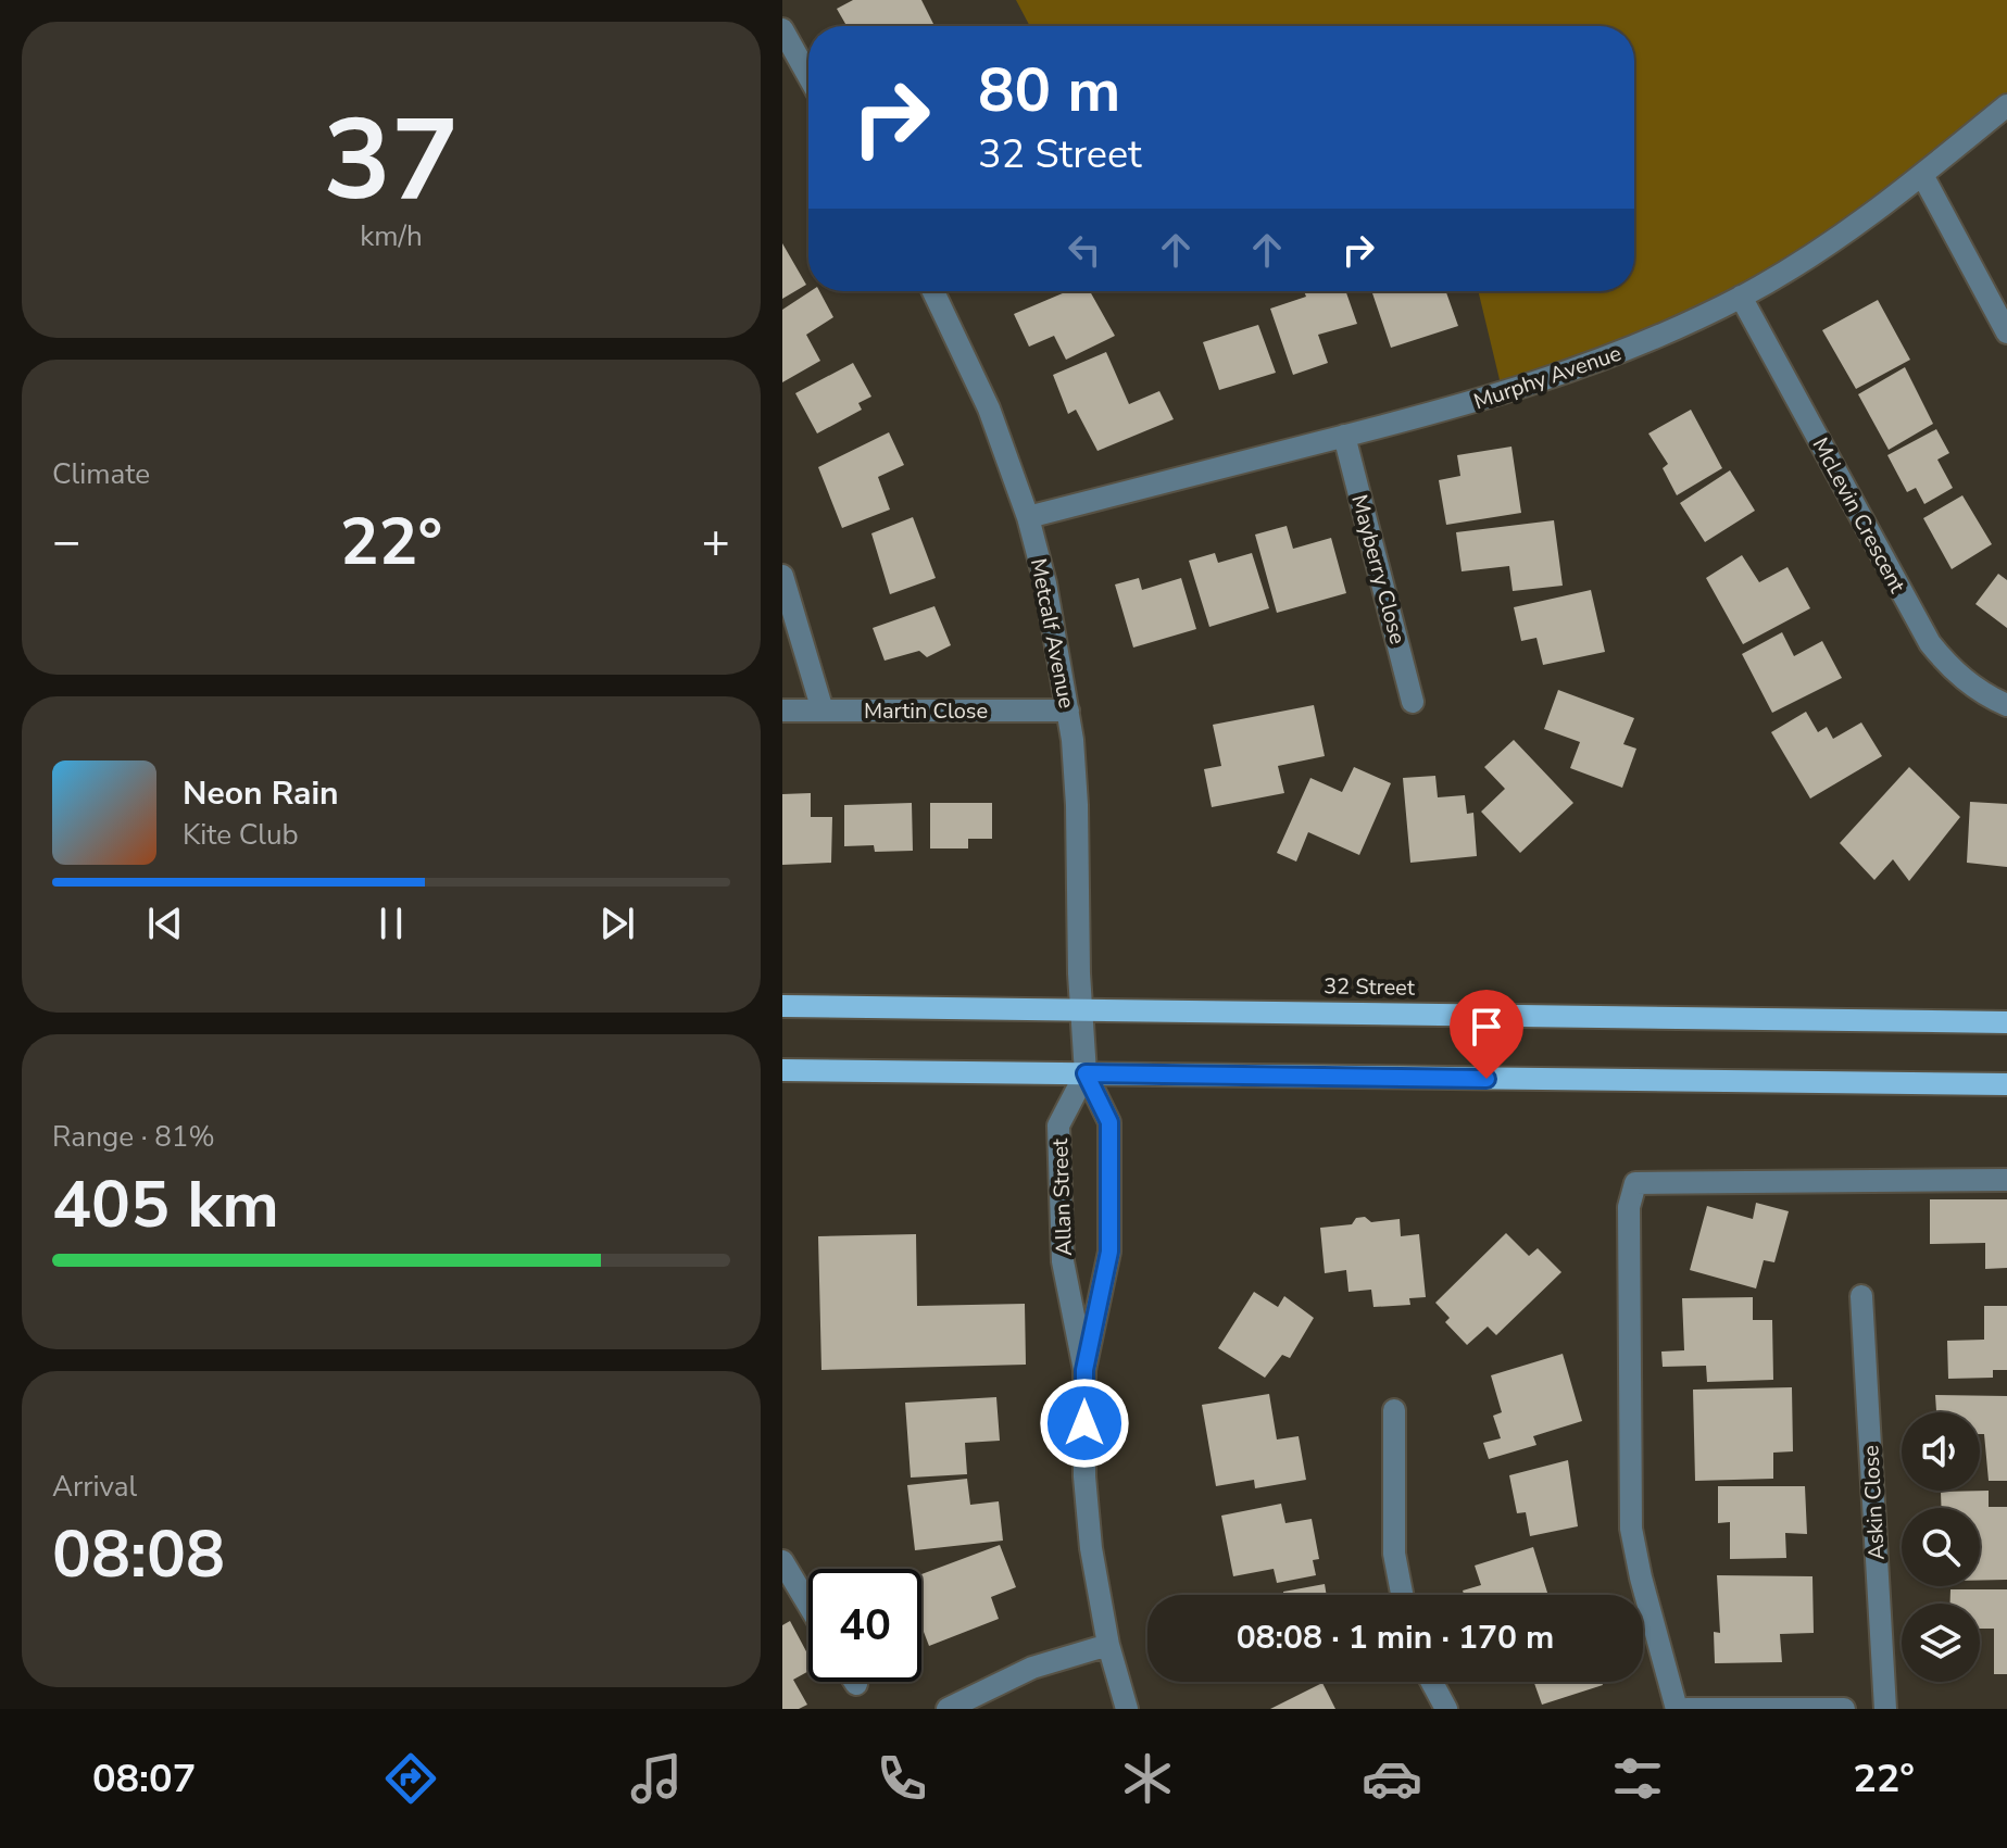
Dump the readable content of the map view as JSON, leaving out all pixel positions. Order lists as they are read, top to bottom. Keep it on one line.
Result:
{"streets":{"main road":["32 Street"],"street":["Murphy Avenue","McLevin Crescent","Mayberry Close","Metcalf Avenue","Martin Close","Allan Street","Askin Close"]},"crossings":[["Murphy Avenue","McLevin Crescent"],["Murphy Avenue","Mayberry Close"],["Murphy Avenue","Metcalf Avenue"],["Metcalf Avenue","Martin Close"],["Metcalf Avenue","32 Street"],["Metcalf Avenue","Allan Street"]],"page":{"tile":[["37","km/h"],"Climate",["Range · 81%","405 km"],["Arrival","08:08"]],"turn":["80 m","32 Street"],"heat":["−","22°","+"],"song":["Neon Rain","Kite Club"],"limit":"40","trip":"08:08 · 1 min · 170 m","tabs":["08:07","22°"]}}
